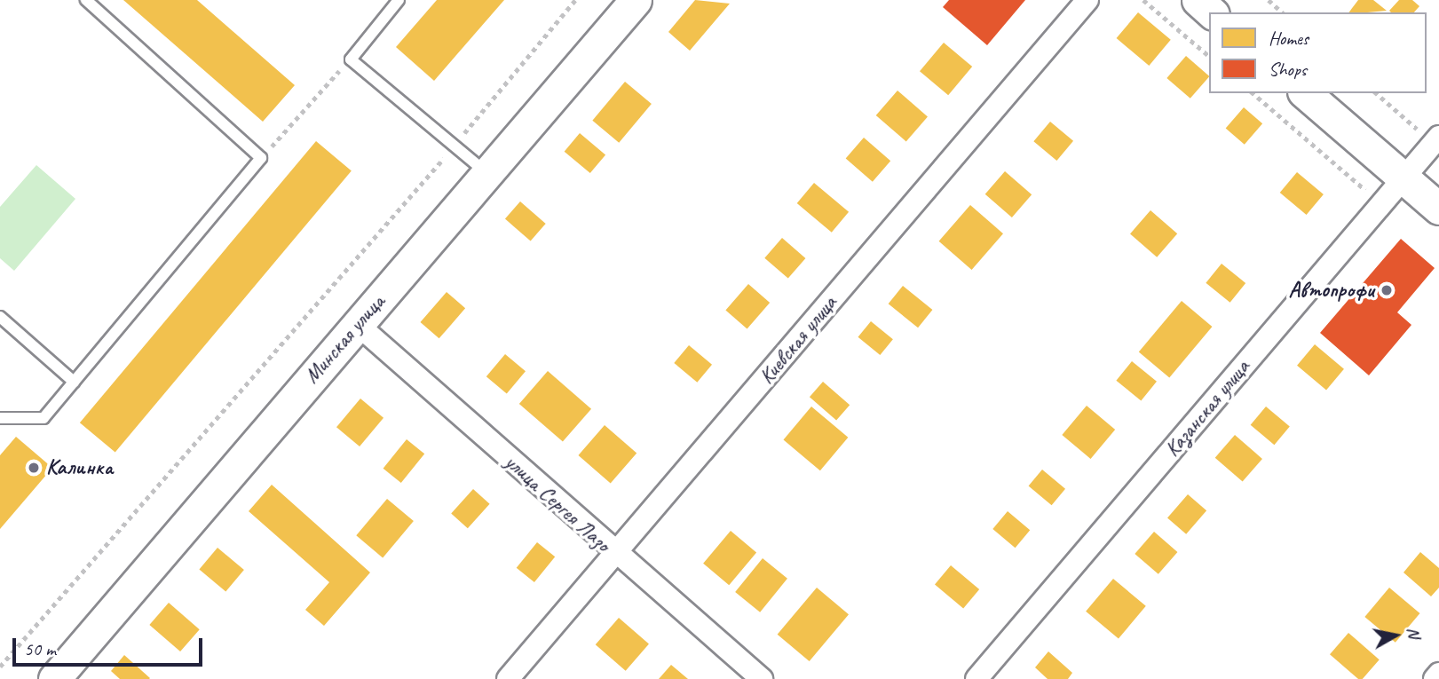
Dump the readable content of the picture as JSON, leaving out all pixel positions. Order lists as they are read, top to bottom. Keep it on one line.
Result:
{"streets":{"main road":["Минская улица"],"street":["Киевская улица","Казанская улица","улица Сергея Лазо"]},"crossings":[["Минская улица","улица Сергея Лазо"],["Киевская улица","улица Сергея Лазо"]],"places":["Автопрофи","Калинка"],"legend":["Homes","Shops"],"scale_bar":"50 m","north":"right"}
